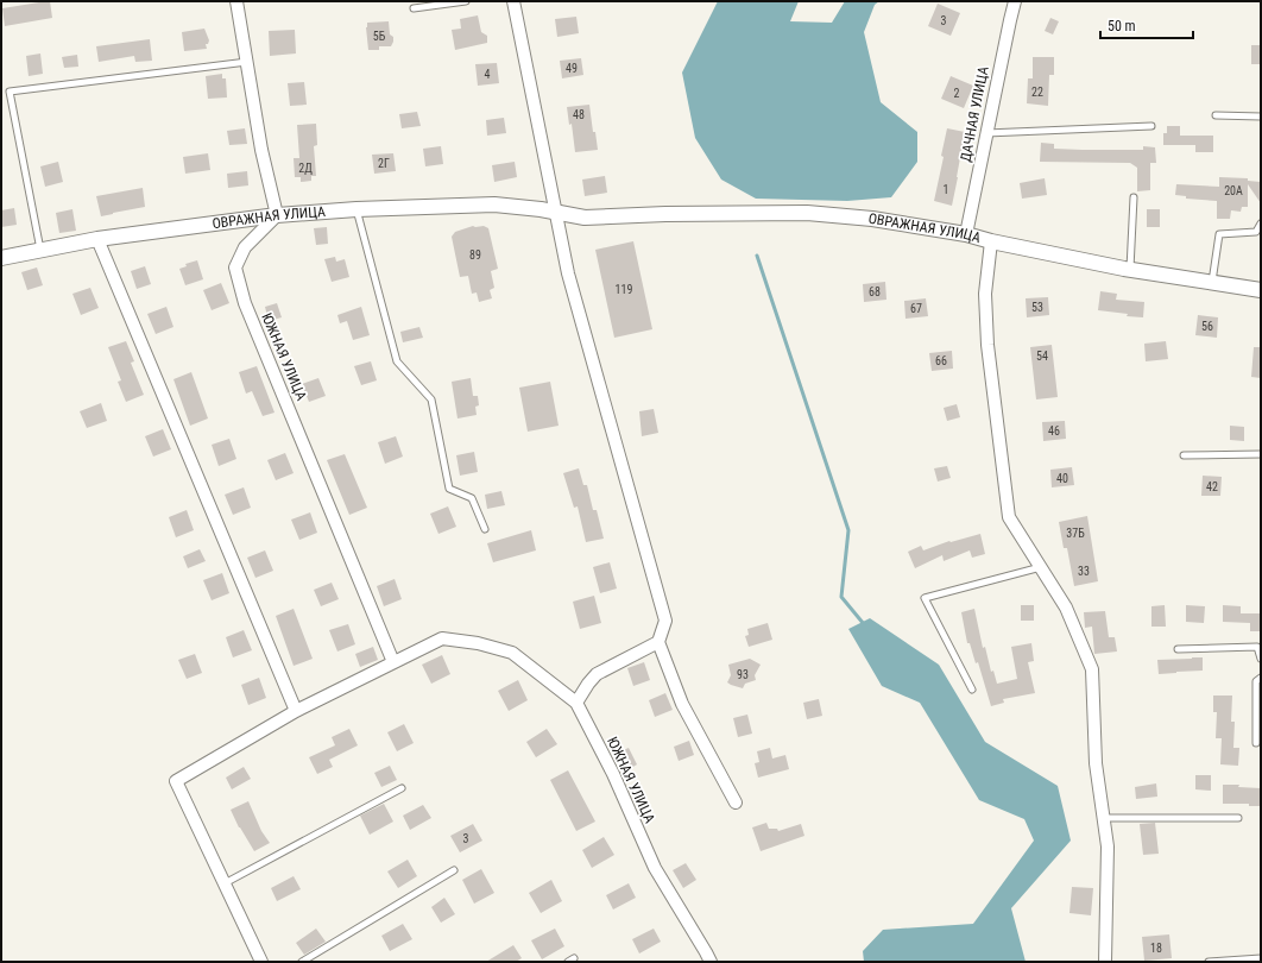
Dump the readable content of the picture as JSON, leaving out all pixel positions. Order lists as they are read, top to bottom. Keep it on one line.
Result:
{"streets":{"street":["ДАЧНАЯ УЛИЦА","ОВРАЖНАЯ УЛИЦА","ЮЖНАЯ УЛИЦА"]},"crossings":[["ДАЧНАЯ УЛИЦА","ОВРАЖНАЯ УЛИЦА"],["ОВРАЖНАЯ УЛИЦА","ЮЖНАЯ УЛИЦА"]],"house_numbers":["3","5Б","49","4","22","2","48","2Г","2Д","1","20А","89","119","68","53","67","56","54","66","46","40","42","37Б","33","93","3","18"],"scale_bar":"50 m"}
